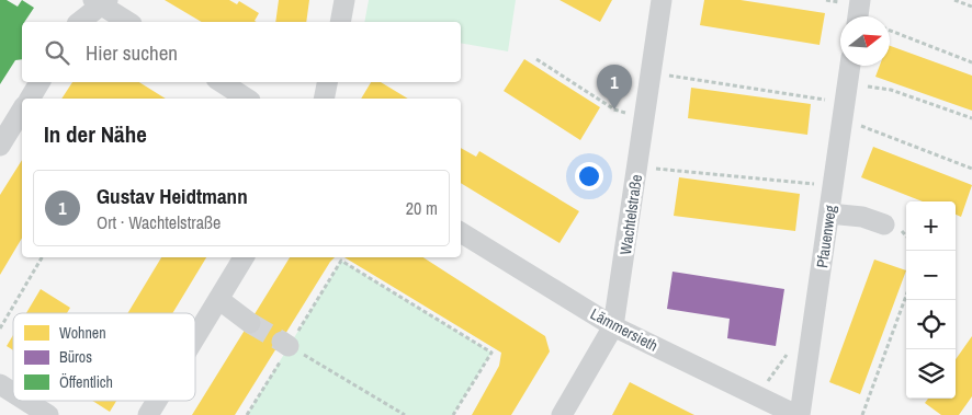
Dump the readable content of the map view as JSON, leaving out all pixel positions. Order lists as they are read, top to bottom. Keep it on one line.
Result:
{"streets":{"street":["Wachtelstraße","Pfauenweg","Lämmersieth"]},"crossings":[["Wachtelstraße","Lämmersieth"],["Pfauenweg","Lämmersieth"]],"legend":["Wohnen","Büros","Öffentlich"],"north":"right","page":{"search":"Hier suchen","pins":"1","heading":"In der Nähe","list":[{"mark":"1","name":"Gustav Heidtmann","note":"Ort · Wachtelstraße","value":"20 m"}],"map_buttons":["+","−"]}}
